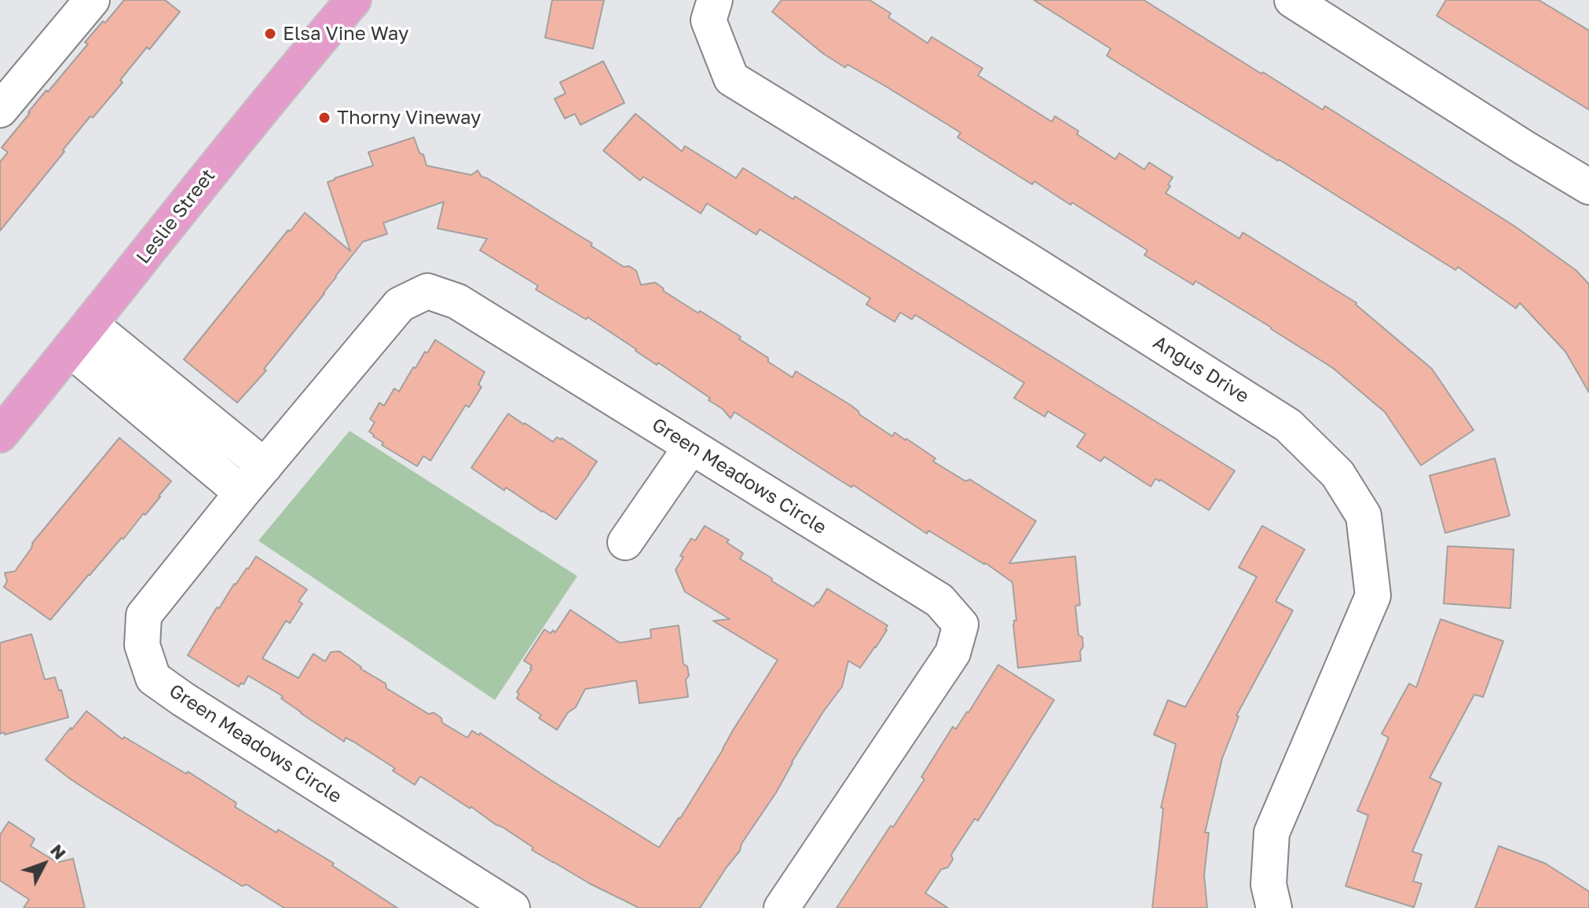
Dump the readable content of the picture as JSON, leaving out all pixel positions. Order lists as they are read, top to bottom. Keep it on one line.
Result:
{"streets":{"main road":["Leslie Street"],"street":["Angus Drive","Green Meadows Circle"]},"places":["Elsa Vine Way","Thorny Vineway"],"north":"top right"}
